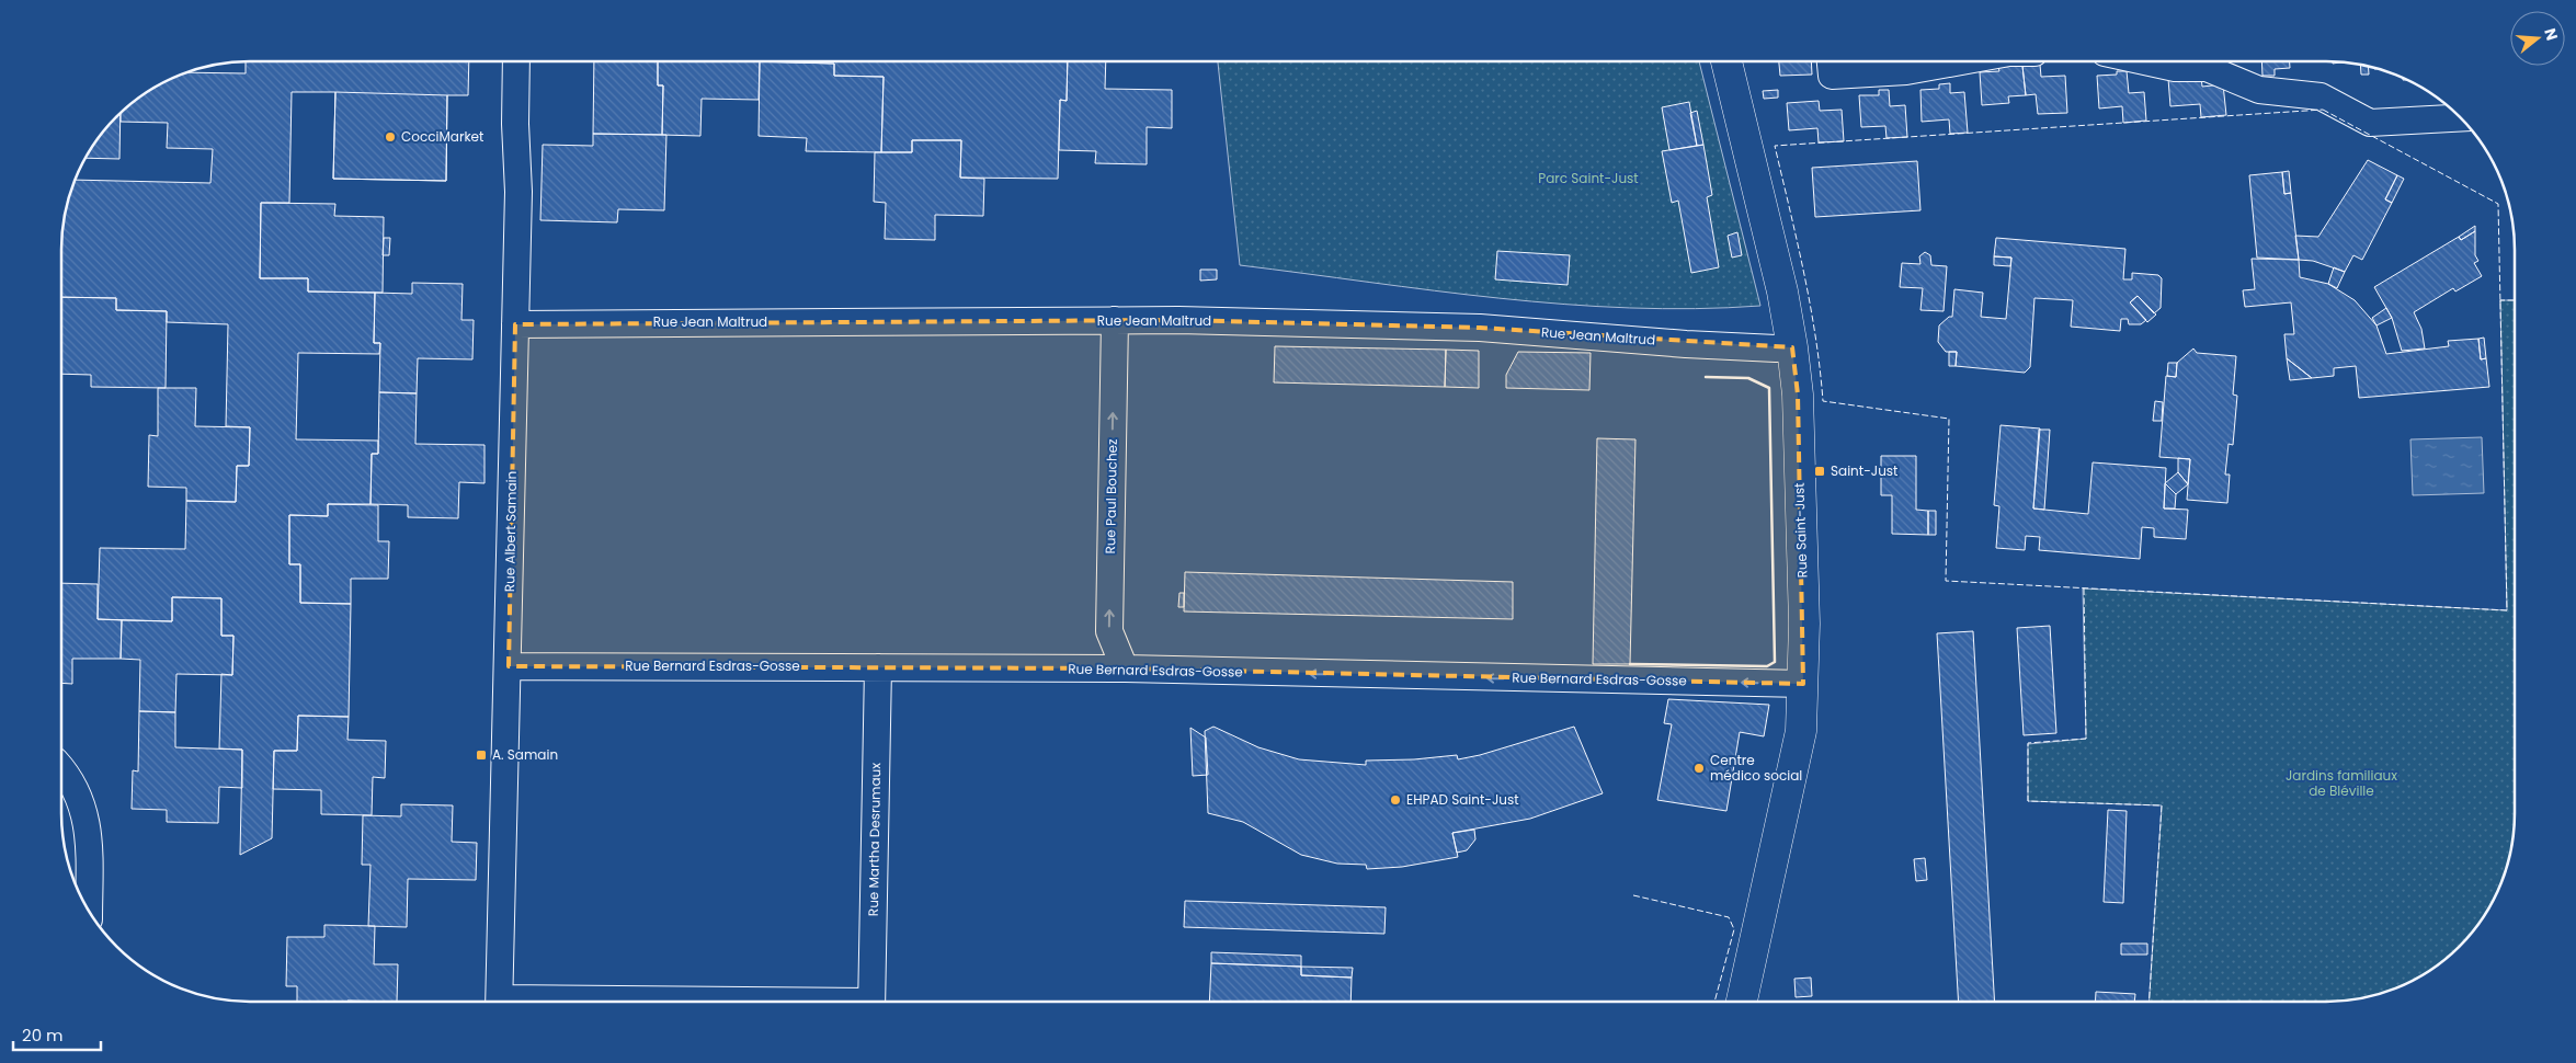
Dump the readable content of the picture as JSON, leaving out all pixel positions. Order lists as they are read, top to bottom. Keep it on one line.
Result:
{"streets":{"street":["Rue Jean Maltrud","Rue Paul Bouchez","Rue Saint-Just","Rue Albert Samain","Rue Bernard Esdras-Gosse","Rue Martha Desrumaux"]},"crossings":[["Rue Jean Maltrud","Rue Paul Bouchez"],["Rue Jean Maltrud","Rue Saint-Just"],["Rue Jean Maltrud","Rue Albert Samain"],["Rue Paul Bouchez","Rue Bernard Esdras-Gosse"],["Rue Saint-Just","Rue Bernard Esdras-Gosse"],["Rue Albert Samain","Rue Bernard Esdras-Gosse"],["Rue Bernard Esdras-Gosse","Rue Martha Desrumaux"]],"one_way":["Rue Paul Bouchez","Rue Bernard Esdras-Gosse"],"parks":["Parc Saint-Just","Jardins familiaux de Bléville"],"places":{"other":["CocciMarket","Centre médico social","EHPAD Saint-Just"],"transit":["Saint-Just","A. Samain"]},"scale_bar":"20 m","north":"right"}
